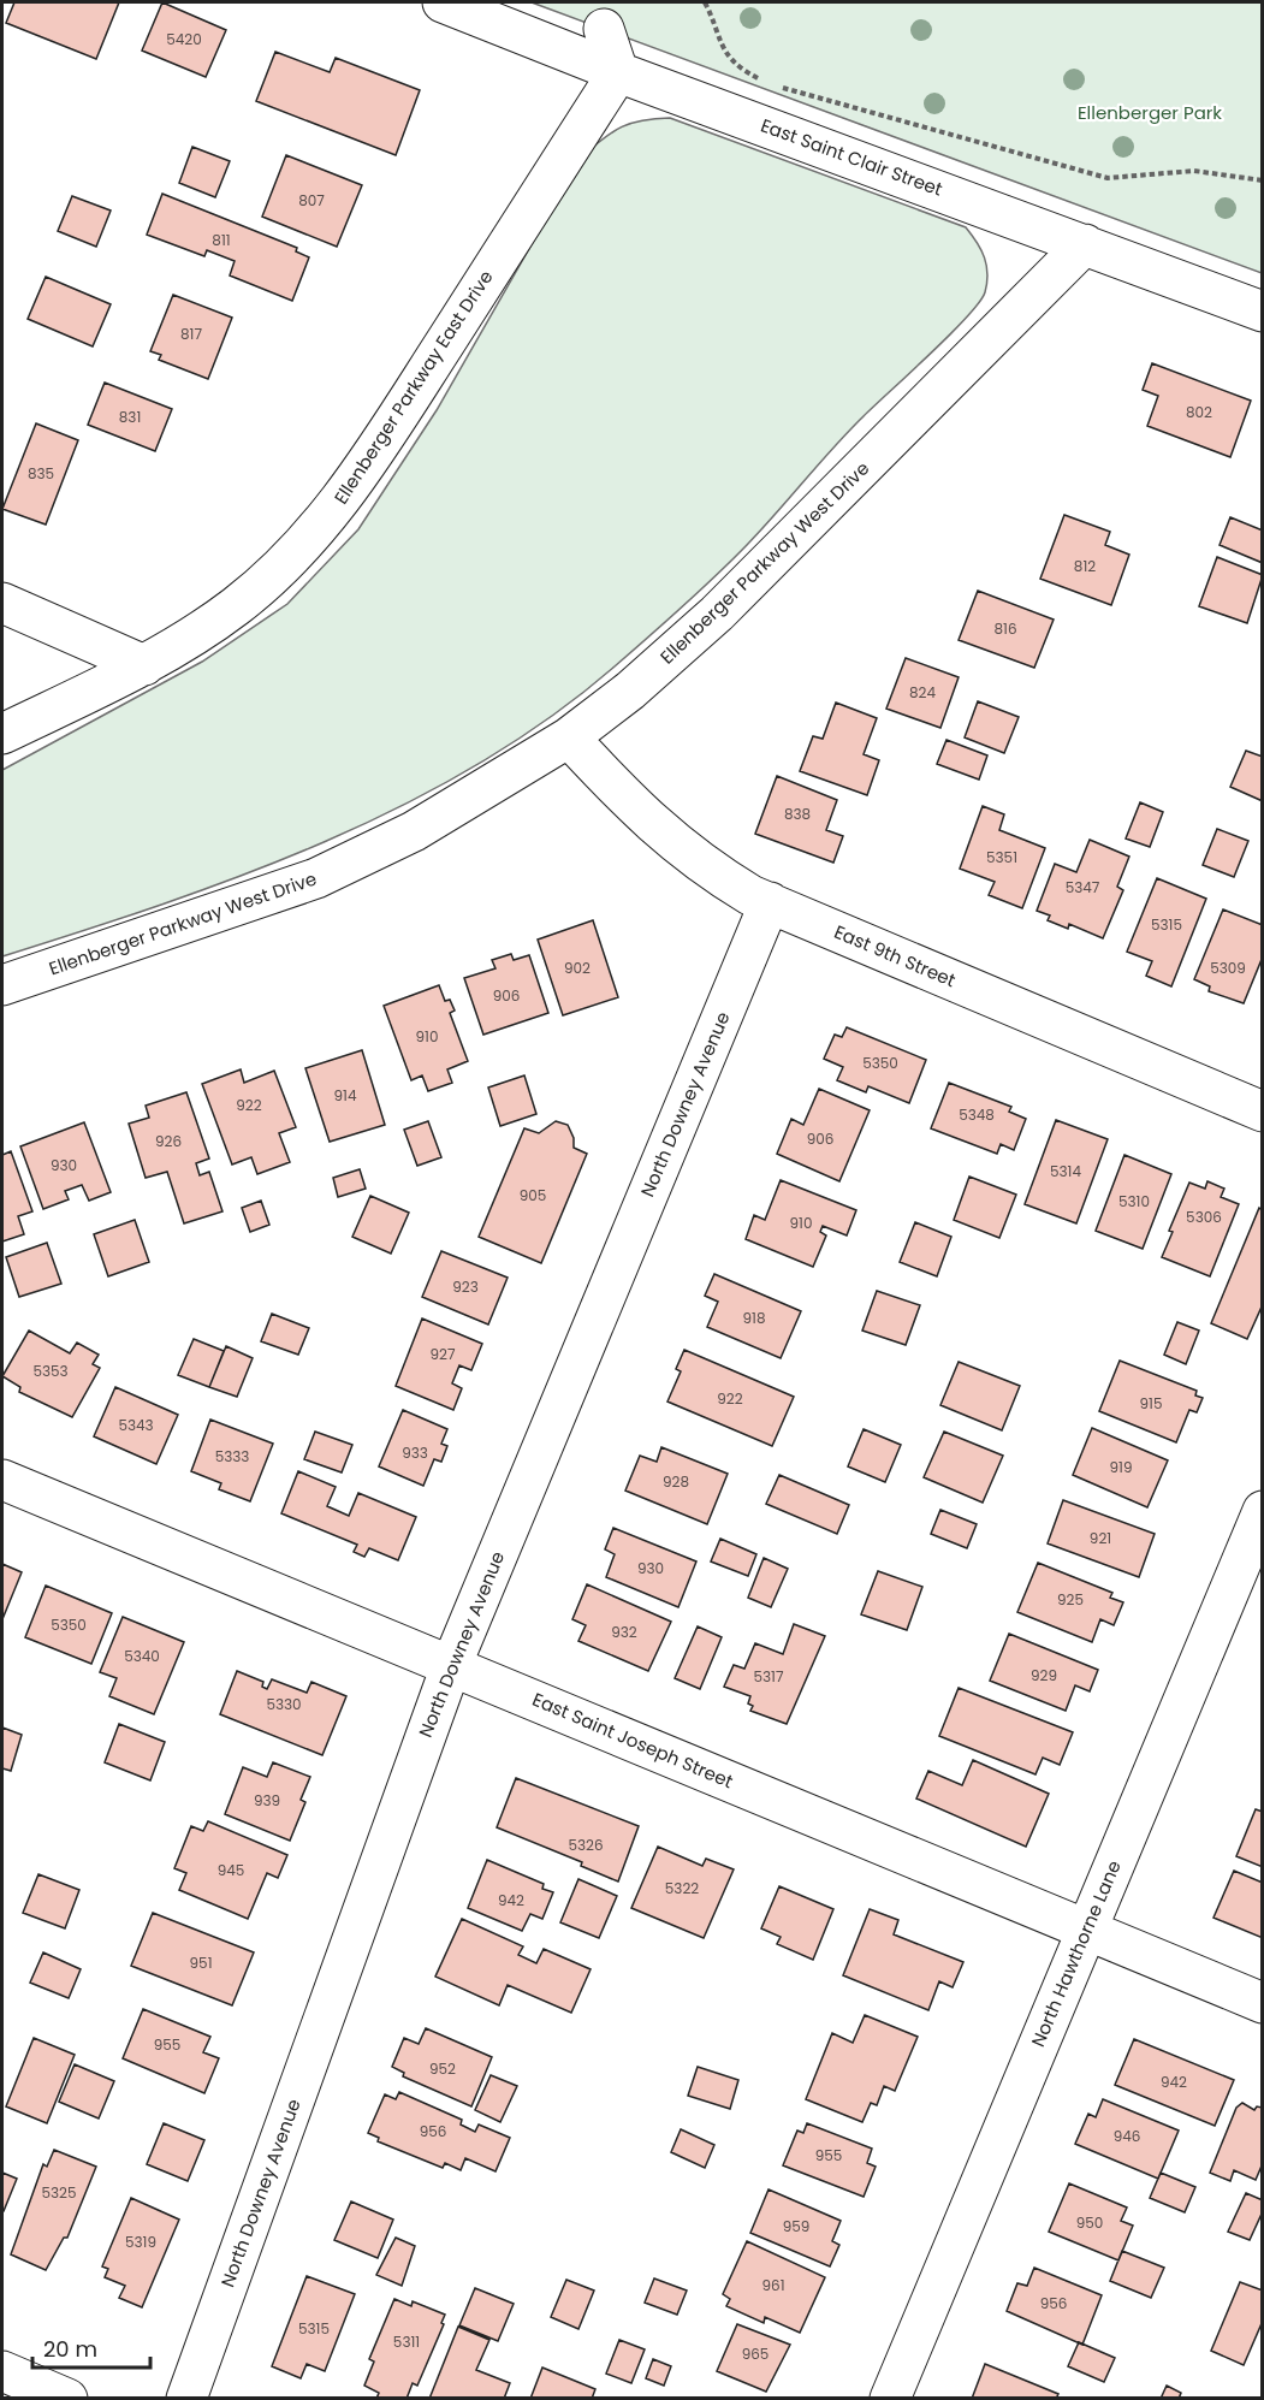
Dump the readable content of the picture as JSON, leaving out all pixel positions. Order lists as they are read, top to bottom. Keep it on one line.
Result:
{"streets":{"street":["East Saint Clair Street","Ellenberger Parkway East Drive","Ellenberger Parkway West Drive","East 9th Street","North Downey Avenue","East Saint Joseph Street","North Hawthorne Lane"]},"crossings":[["East Saint Clair Street","Ellenberger Parkway East Drive"],["East Saint Clair Street","Ellenberger Parkway West Drive"],["Ellenberger Parkway West Drive","East 9th Street"],["East 9th Street","North Downey Avenue"],["North Downey Avenue","East Saint Joseph Street"],["East Saint Joseph Street","North Hawthorne Lane"]],"parks":["Ellenberger Park"],"house_numbers":["5420","807","811","817","802","831","835","812","816","824","838","5351","5347","5315","902","5309","906","910","5350","914","922","5348","906","926","930","5314","905","5310","5306","910","923","918","927","5353","922","915","5343","933","5333","919","928","921","930","925","5350","932","5340","929","5317","5330","939","5326","945","5322","942","951","955","952","942","956","946","955","5325","950","959","5319","961","956","5315","5311","965"],"scale_bar":"20 m"}
